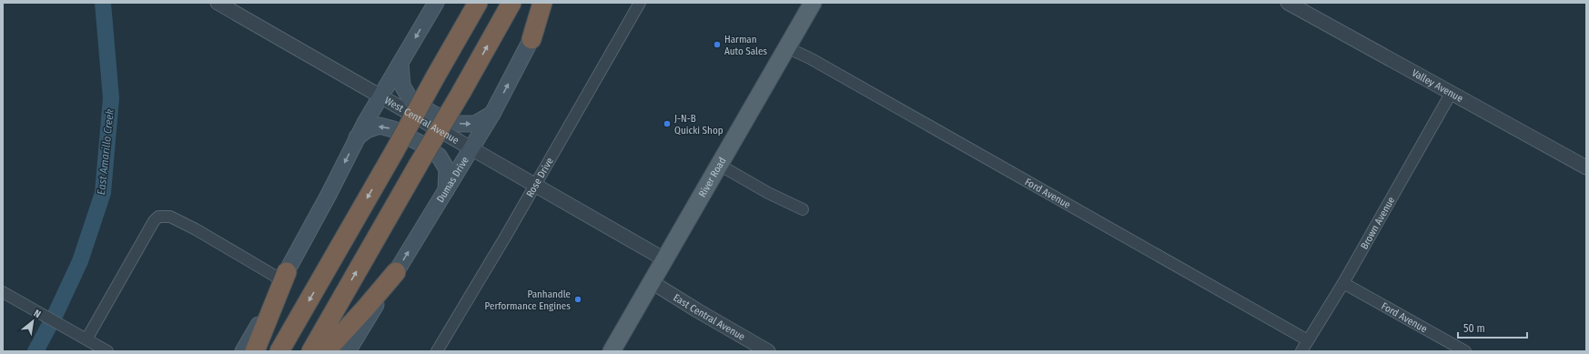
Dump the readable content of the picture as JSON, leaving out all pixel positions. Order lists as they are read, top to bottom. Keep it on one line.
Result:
{"streets":{"main road":["River Road","Dumas Drive"],"street":["Valley Avenue","West Central Avenue","Rose Drive","Ford Avenue","Brown Avenue","East Central Avenue"]},"crossings":[["Valley Avenue","Brown Avenue"],["West Central Avenue","River Road"],["West Central Avenue","Rose Drive"],["West Central Avenue","Dumas Drive"],["River Road","Ford Avenue"],["River Road","East Central Avenue"],["Ford Avenue","Brown Avenue"]],"water":["East Amarillo Creek"],"places":["Harman Auto Sales","J-N-B Quicki Shop","Panhandle Performance Engines"],"scale_bar":"50 m","north":"top right"}
